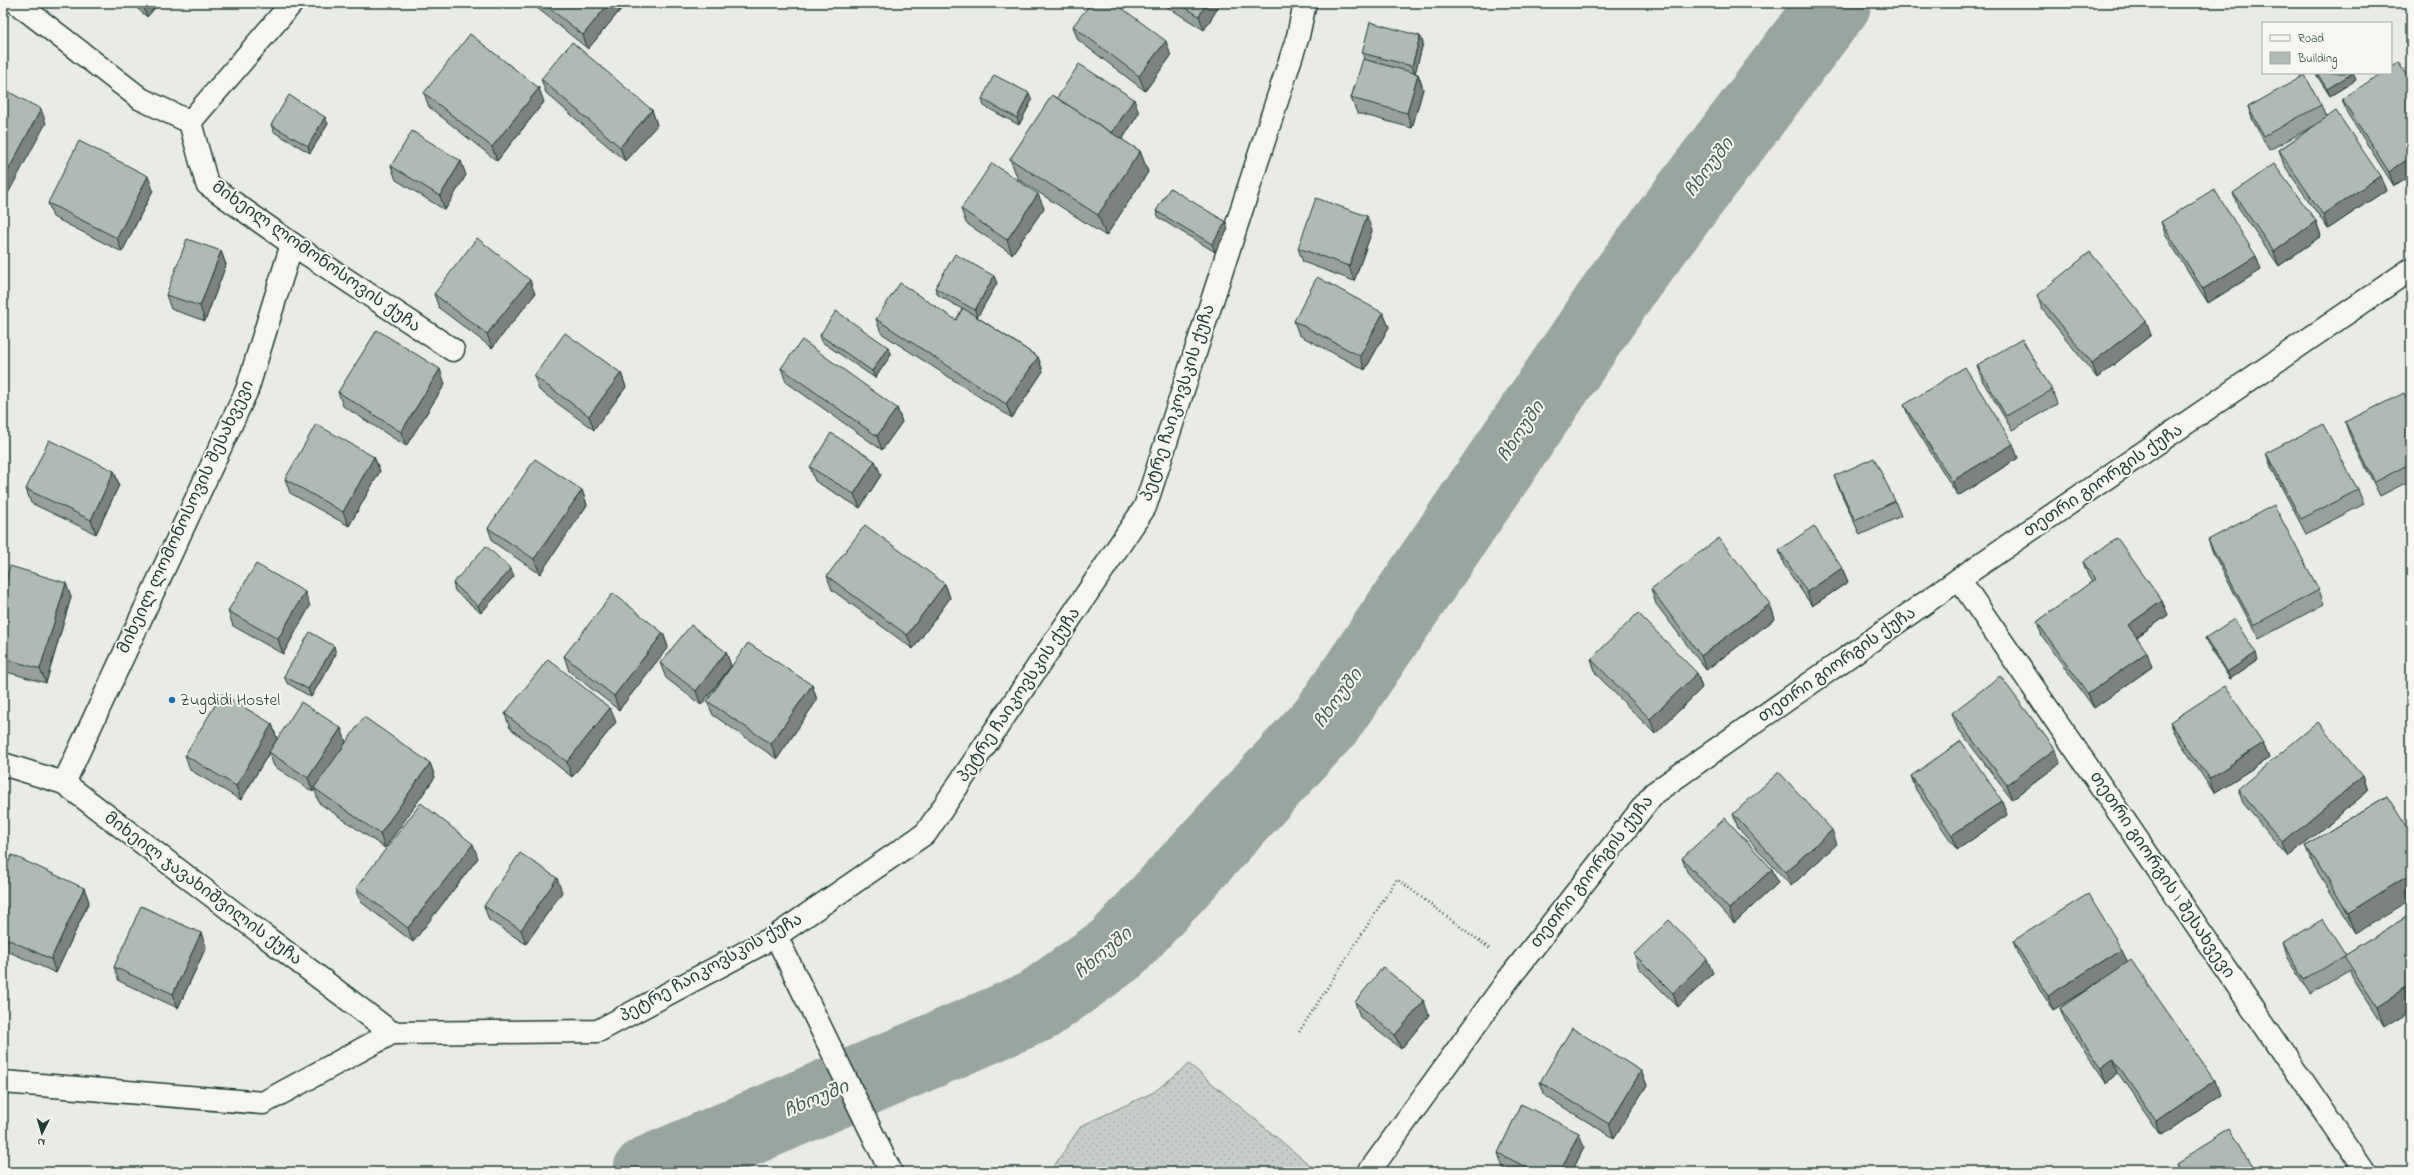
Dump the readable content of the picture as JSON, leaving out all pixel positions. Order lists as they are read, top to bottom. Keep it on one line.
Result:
{"streets":{"street":["მიხეილ ლომონოსოვის ქუჩა","პეტრე ჩაიკოვსკის ქუჩა","თეთრი გიორგის ქუჩა","მიხეილ ლომონოსოვის შესახვევი","თეთრი გიორგის I შესახვევი","მიხეილ ჯავახიშვილის ქუჩა"]},"crossings":[["მიხეილ ლომონოსოვის ქუჩა","მიხეილ ლომონოსოვის შესახვევი"],["პეტრე ჩაიკოვსკის ქუჩა","მიხეილ ჯავახიშვილის ქუჩა"],["თეთრი გიორგის ქუჩა","თეთრი გიორგის I შესახვევი"],["მიხეილ ლომონოსოვის შესახვევი","მიხეილ ჯავახიშვილის ქუჩა"]],"water":["ჩხოუში"],"places":["Zugdidi Hostel"],"legend":["Road","Building"],"north":"bottom"}
